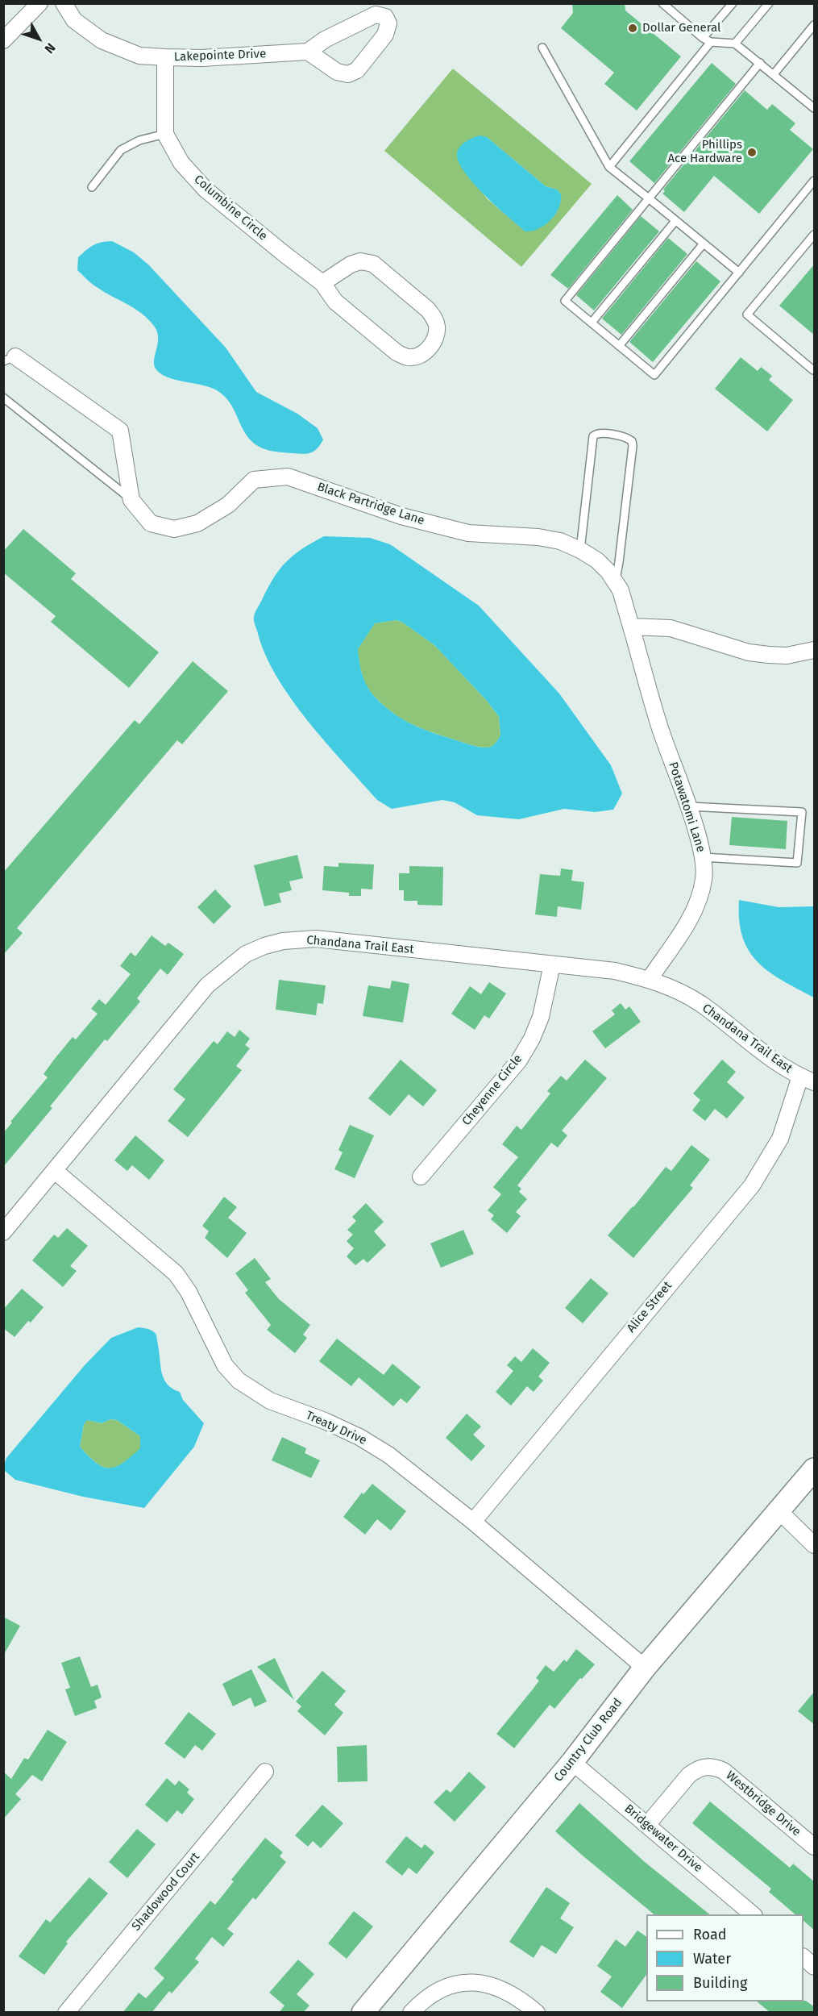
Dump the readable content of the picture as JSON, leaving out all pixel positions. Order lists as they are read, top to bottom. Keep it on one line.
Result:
{"streets":{"street":["Lakepointe Drive","Columbine Circle","Black Partridge Lane","Potawatomi Lane","Chandana Trail East","Cheyenne Circle","Alice Street","Treaty Drive","Country Club Road","Westbridge Drive","Bridgewater Drive","Shadowood Court"]},"crossings":[["Lakepointe Drive","Columbine Circle"],["Black Partridge Lane","Potawatomi Lane"],["Potawatomi Lane","Chandana Trail East"],["Chandana Trail East","Cheyenne Circle"],["Chandana Trail East","Alice Street"],["Chandana Trail East","Treaty Drive"],["Alice Street","Treaty Drive"],["Treaty Drive","Country Club Road"],["Country Club Road","Bridgewater Drive"],["Westbridge Drive","Bridgewater Drive"]],"places":["Dollar General","Phillips Ace Hardware"],"legend":["Road","Water","Building"],"north":"bottom right"}
